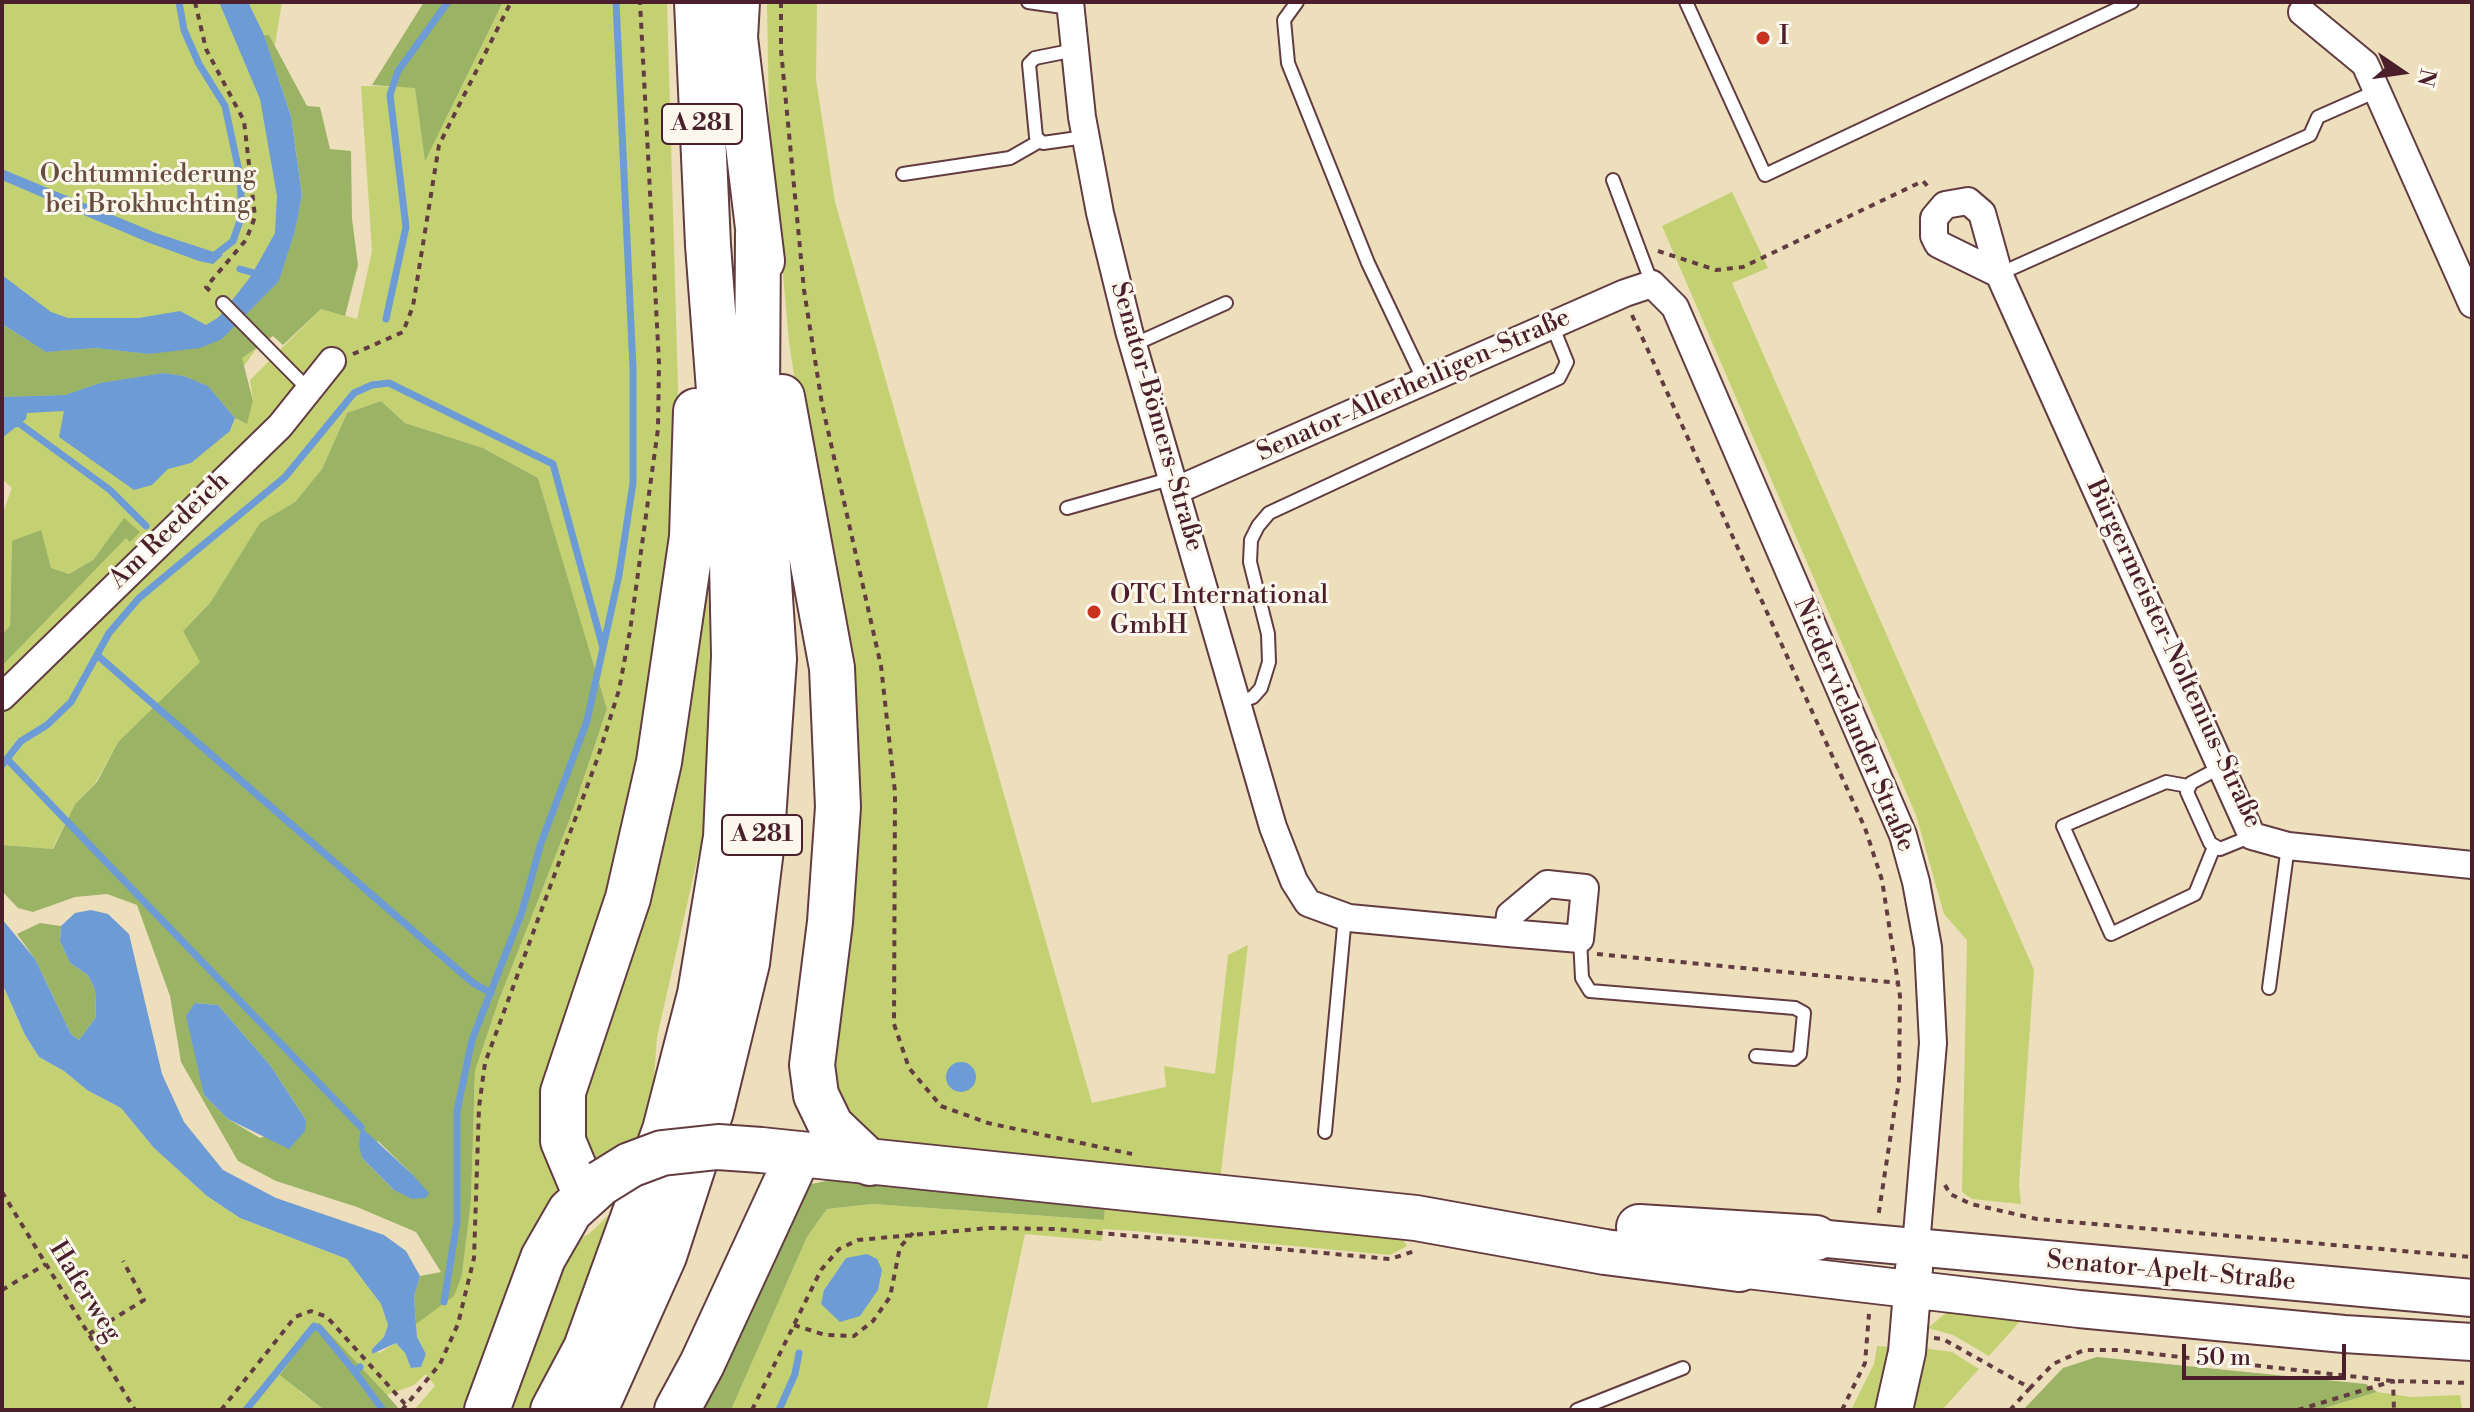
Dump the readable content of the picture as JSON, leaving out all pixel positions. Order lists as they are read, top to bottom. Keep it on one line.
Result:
{"streets":{"highway":["A 281"],"street":["Senator-Allerheiligen-Straße","Senator-Bömers-Straße","Am Reedeich","Bürgermeister-Noltenius-Straße","Niedervielander Straße","Senator-Apelt-Straße"],"path":["Haferweg"]},"crossings":[["Senator-Allerheiligen-Straße","Senator-Bömers-Straße"],["Senator-Allerheiligen-Straße","Niedervielander Straße"],["Niedervielander Straße","Senator-Apelt-Straße"]],"parks":["Ochtumniederung bei Brokhuchting"],"places":["I","OTC International GmbH"],"scale_bar":"50 m","north":"right"}
